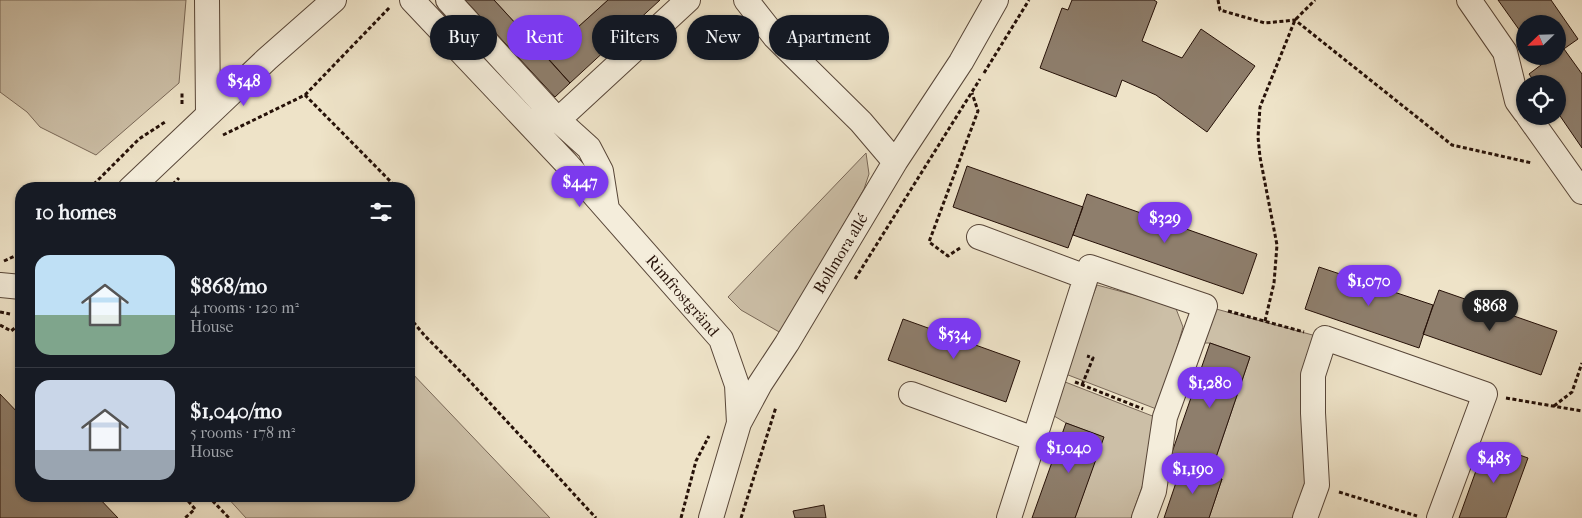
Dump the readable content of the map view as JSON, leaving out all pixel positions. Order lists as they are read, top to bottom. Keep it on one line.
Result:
{"streets":{"street":["Bollmora allé","Rimfrostgränd"]},"crossings":[["Bollmora allé","Rimfrostgränd"]],"north":"bottom left","page":{"chip":["Buy","Rent","Filters","New","Apartment"],"price":["$548","$447","$329","$1,070","$868","$534","$1,280","$1,040","$485","$1,190"],"heading":"10 homes","list":[{"name":"$868/mo","note":"4 rooms · 120 m² · House"},{"name":"$1,040/mo","note":"5 rooms · 178 m² · House"}]}}
